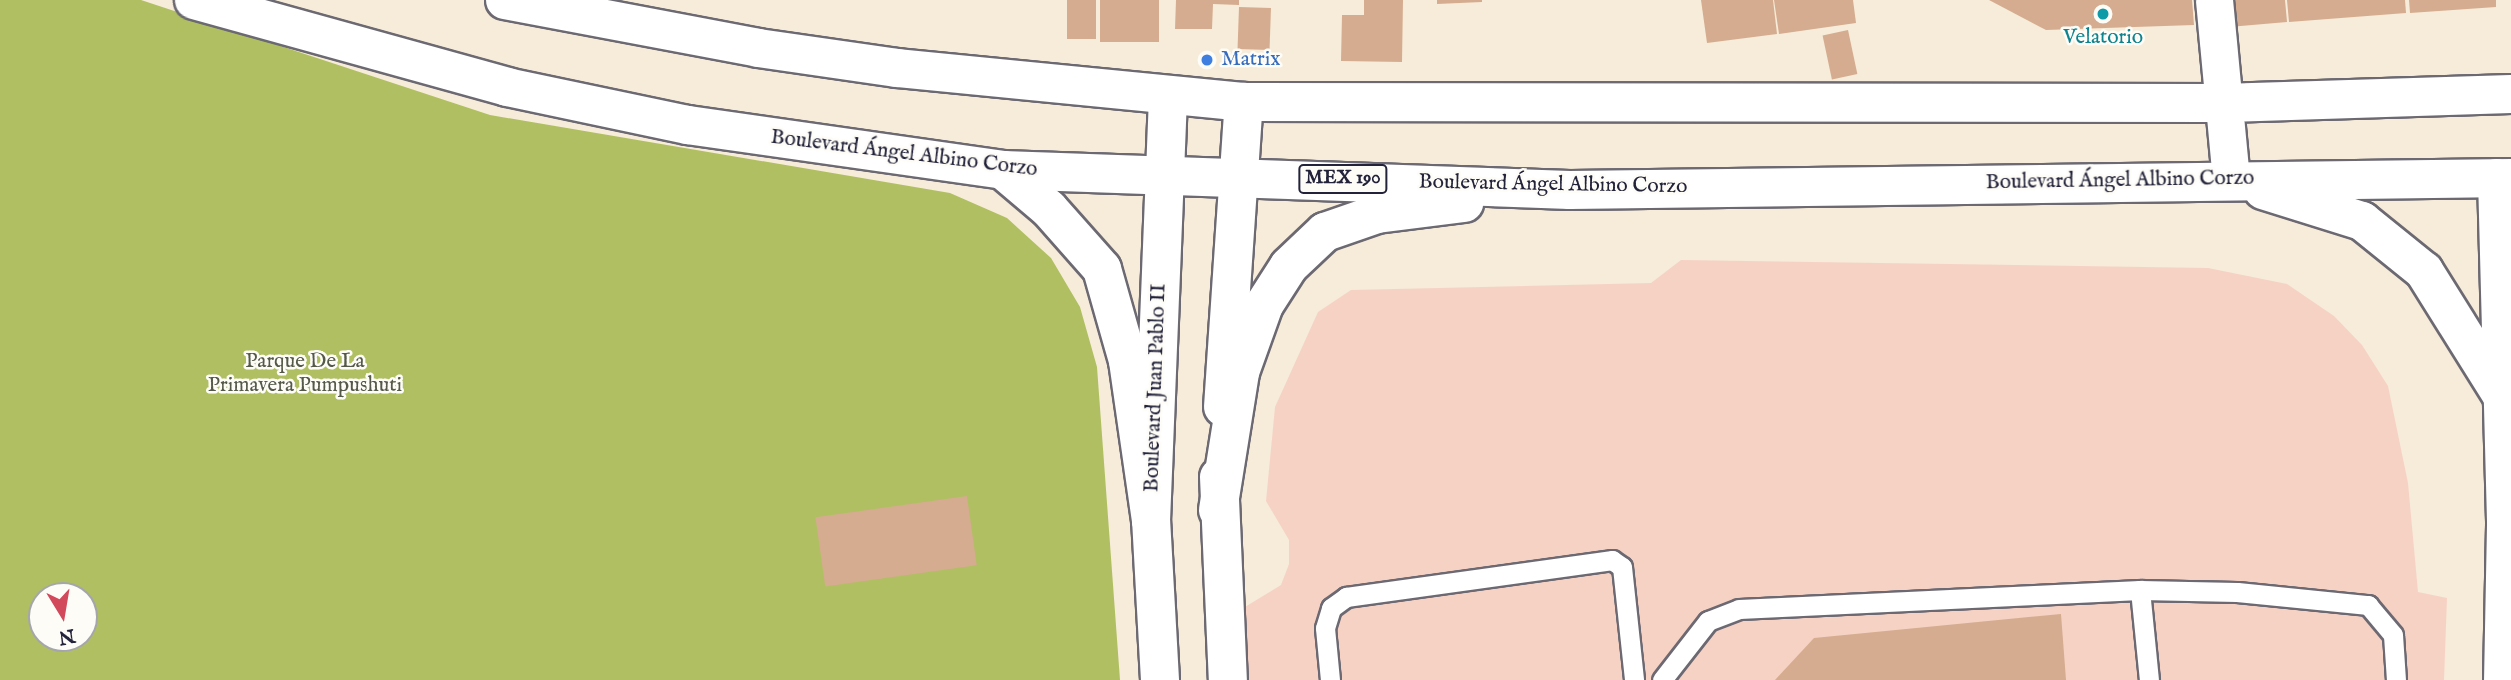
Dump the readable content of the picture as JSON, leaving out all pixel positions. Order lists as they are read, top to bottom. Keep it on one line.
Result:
{"streets":{"main road":["Boulevard Ángel Albino Corzo","MEX 190","Boulevard Juan Pablo II"]},"crossings":[["Boulevard Ángel Albino Corzo","Boulevard Juan Pablo II"]],"parks":["Parque De La Primavera Pumpushuti"],"places":["Velatorio","Matrix"],"north":"bottom"}
